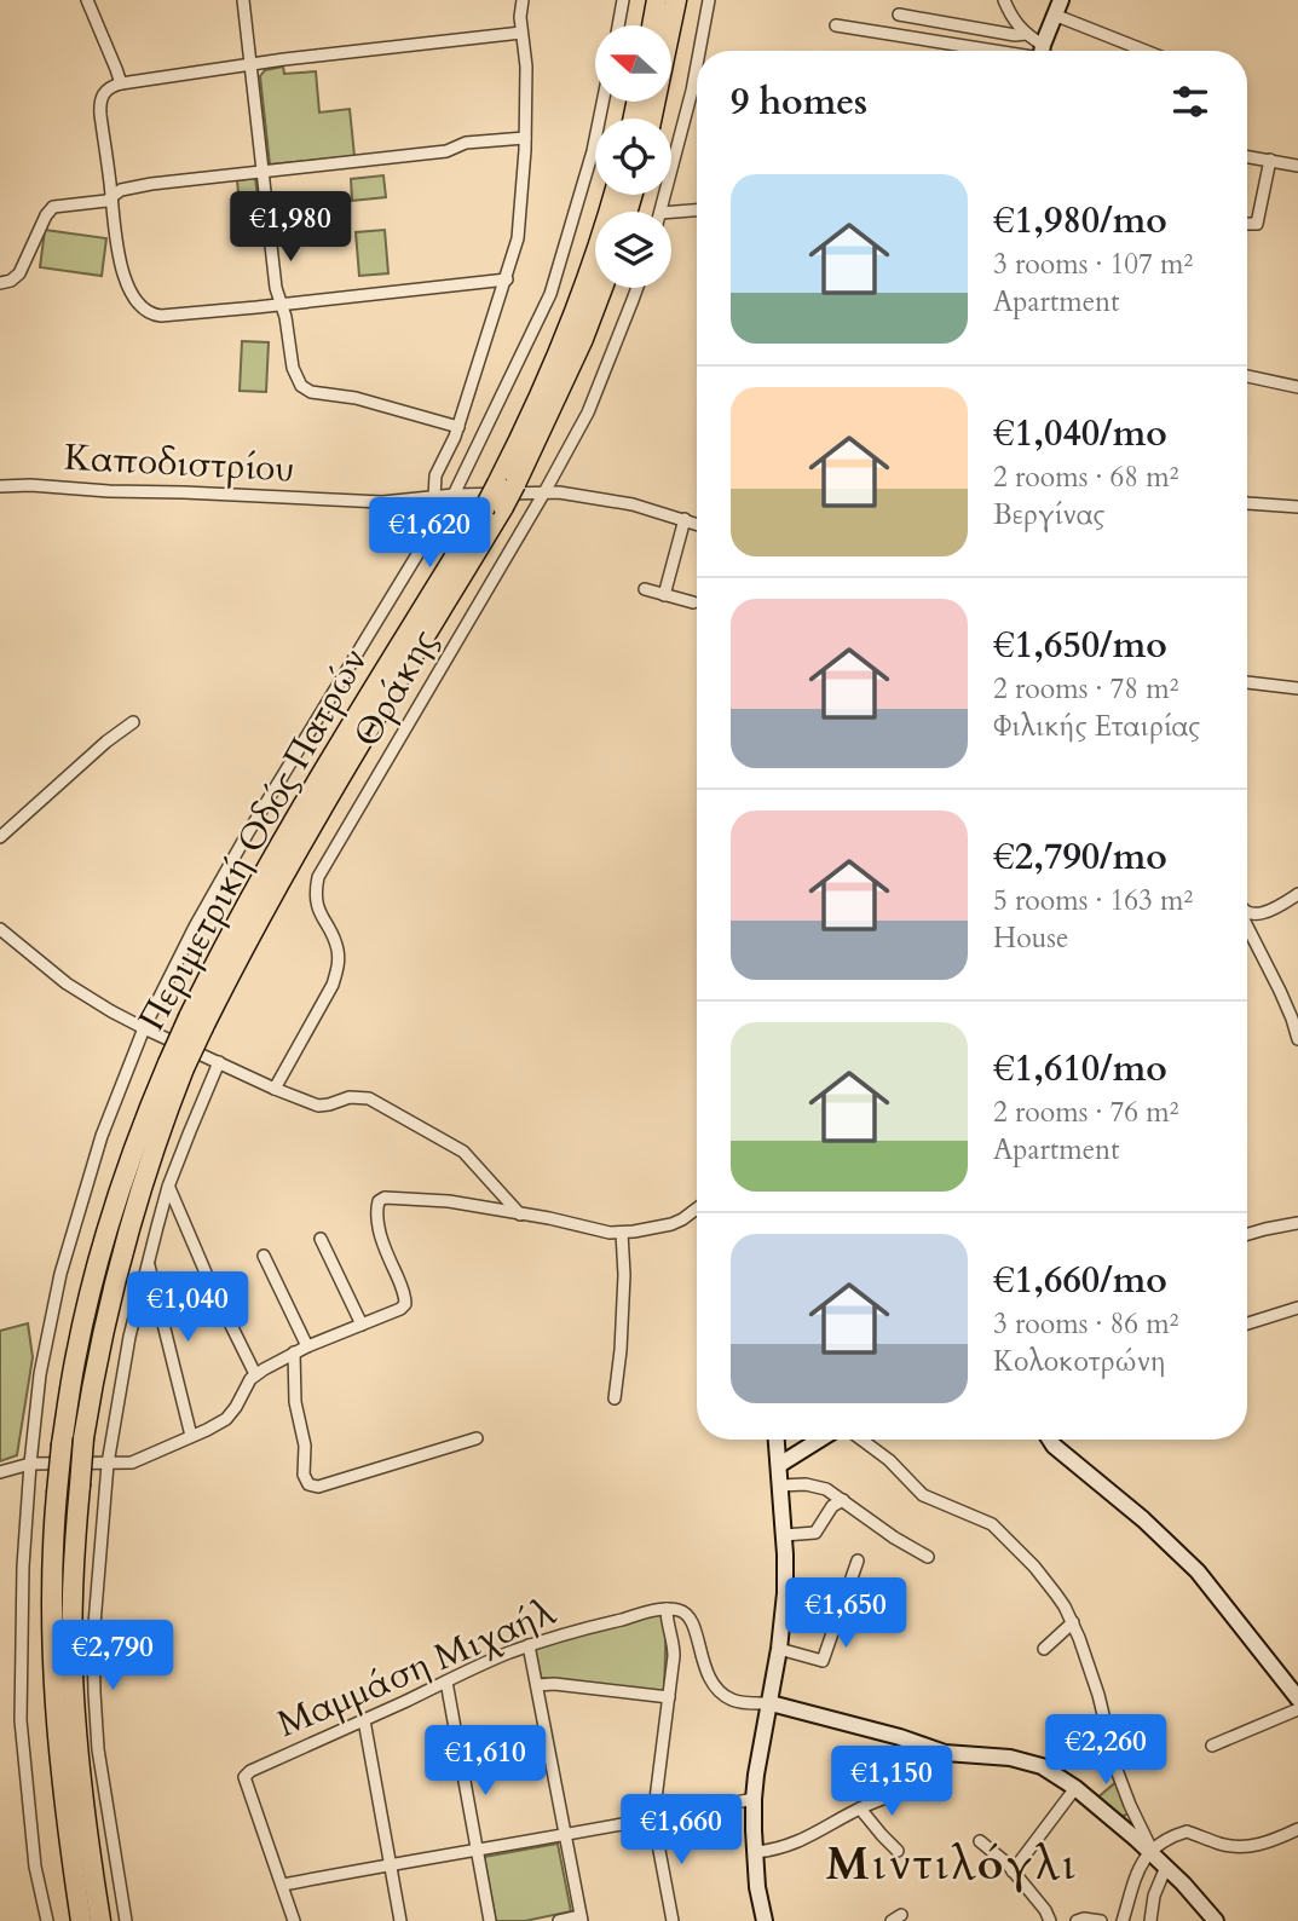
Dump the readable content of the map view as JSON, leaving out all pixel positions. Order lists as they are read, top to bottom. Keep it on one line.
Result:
{"streets":{"highway":["Περιμετρική Οδός Πατρών"],"street":["Καποδιστρίου","Θράκης","Μαμμάση Μιχαήλ"]},"crossings":[["Καποδιστρίου","Θράκης"]],"districts":["Μιντιλόγλι"],"north":"left","page":{"heading":"9 homes","list":[{"name":"€1,980/mo","note":"3 rooms · 107 m² · Apartment"},{"name":"€1,040/mo","note":"2 rooms · 68 m² · Βεργίνας"},{"name":"€1,650/mo","note":"2 rooms · 78 m² · Φιλικής Εταιρίας"},{"name":"€2,790/mo","note":"5 rooms · 163 m² · House"},{"name":"€1,610/mo","note":"2 rooms · 76 m² · Apartment"},{"name":"€1,660/mo","note":"3 rooms · 86 m² · Κολοκοτρώνη"}],"price":["€1,980","€1,620","€1,040","€1,650","€2,790","€2,260","€1,610","€1,150","€1,660"]}}
